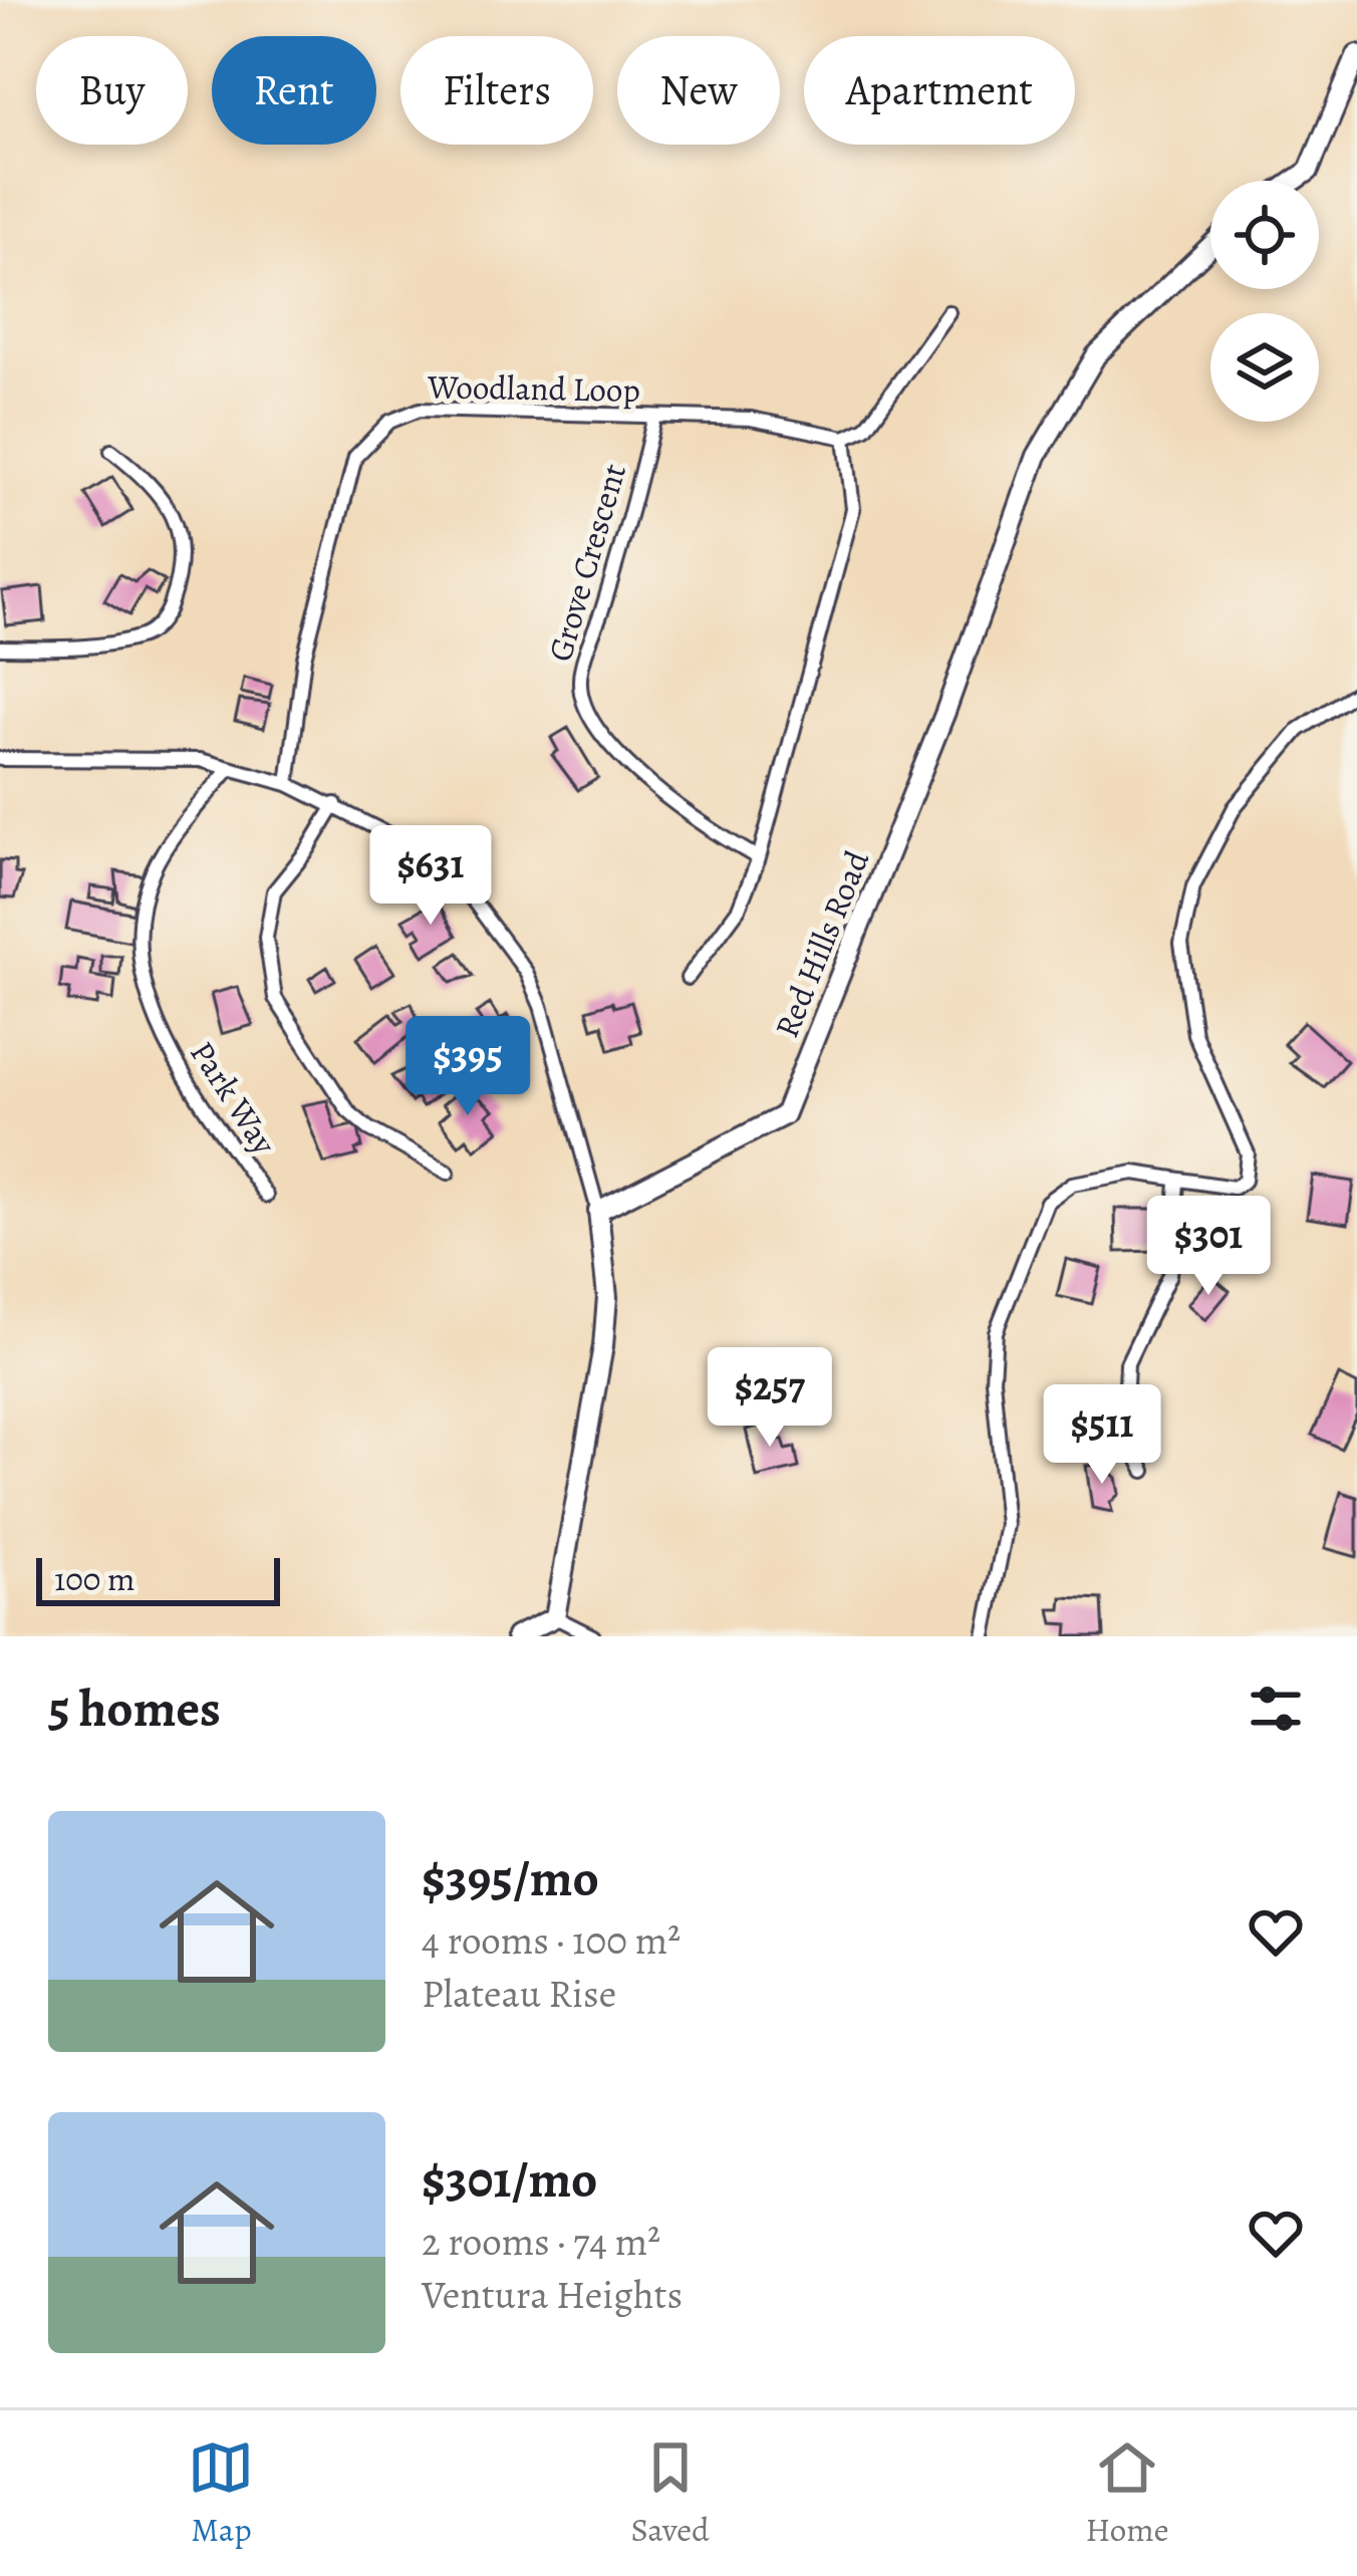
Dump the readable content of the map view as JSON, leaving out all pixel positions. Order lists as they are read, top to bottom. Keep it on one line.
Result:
{"streets":{"main road":["Red Hills Road"],"street":["Woodland Loop","Grove Crescent","Park Way"]},"crossings":[["Woodland Loop","Grove Crescent"]],"scale_bar":"100 m","page":{"chip":["Buy","Rent","Filters","New","Apartment"],"price":["$631","$395","$301","$257","$511"],"scale":"100 m","heading":"5 homes","list":[{"name":"$395/mo","note":"4 rooms · 100 m² · Plateau Rise"},{"name":"$301/mo","note":"2 rooms · 74 m² · Ventura Heights"}],"tabs":["Map","Saved","Home"]}}
